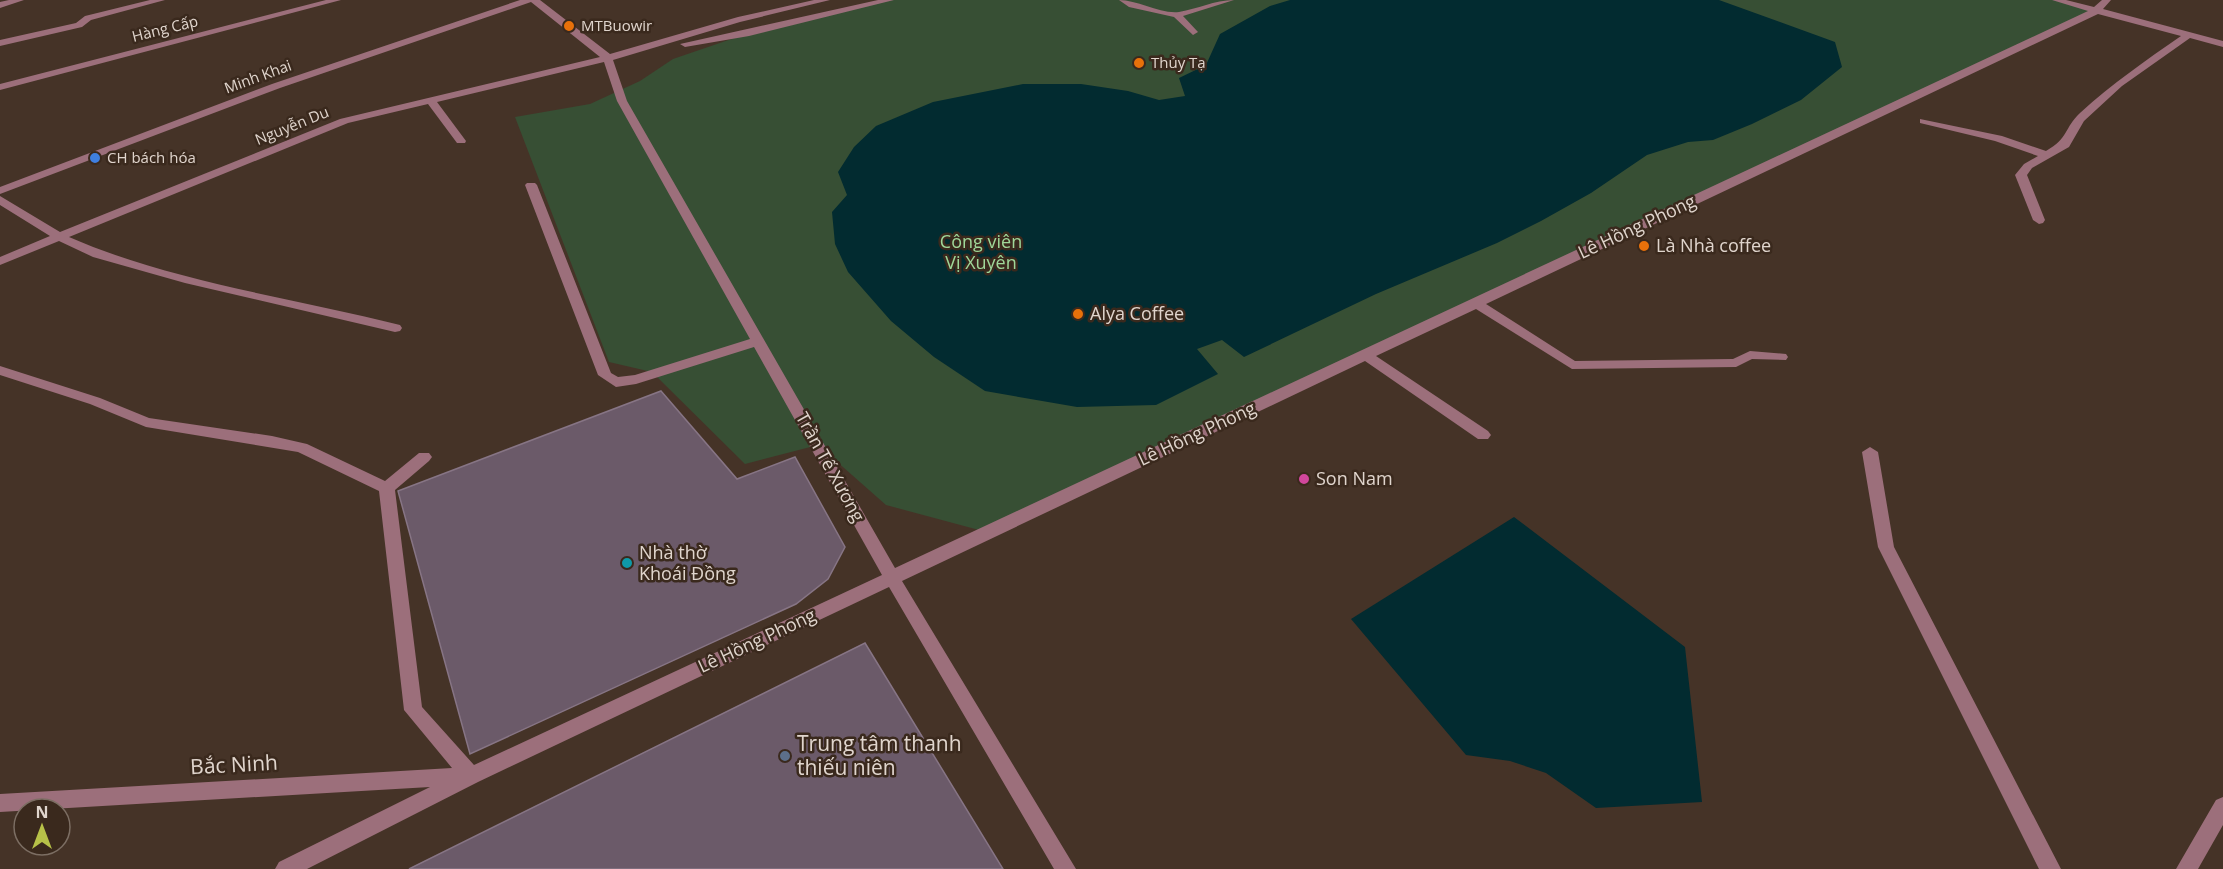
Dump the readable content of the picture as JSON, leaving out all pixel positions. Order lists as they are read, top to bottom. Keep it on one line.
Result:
{"streets":{"street":["Hàng Cấp","Minh Khai","Nguyễn Du","Lê Hồng Phong","Trần Tế Xương","Bắc Ninh"]},"crossings":[["Nguyễn Du","Trần Tế Xương"],["Lê Hồng Phong","Trần Tế Xương"],["Lê Hồng Phong","Bắc Ninh"]],"parks":["Công viên Vị Xuyên"],"places":["MTBuowir","Thủy Tạ","CH bách hóa","Là Nhà coffee","Alya Coffee","Son Nam","Nhà thờ Khoái Đồng","Trung tâm thanh thiếu niên"],"north":"top"}
